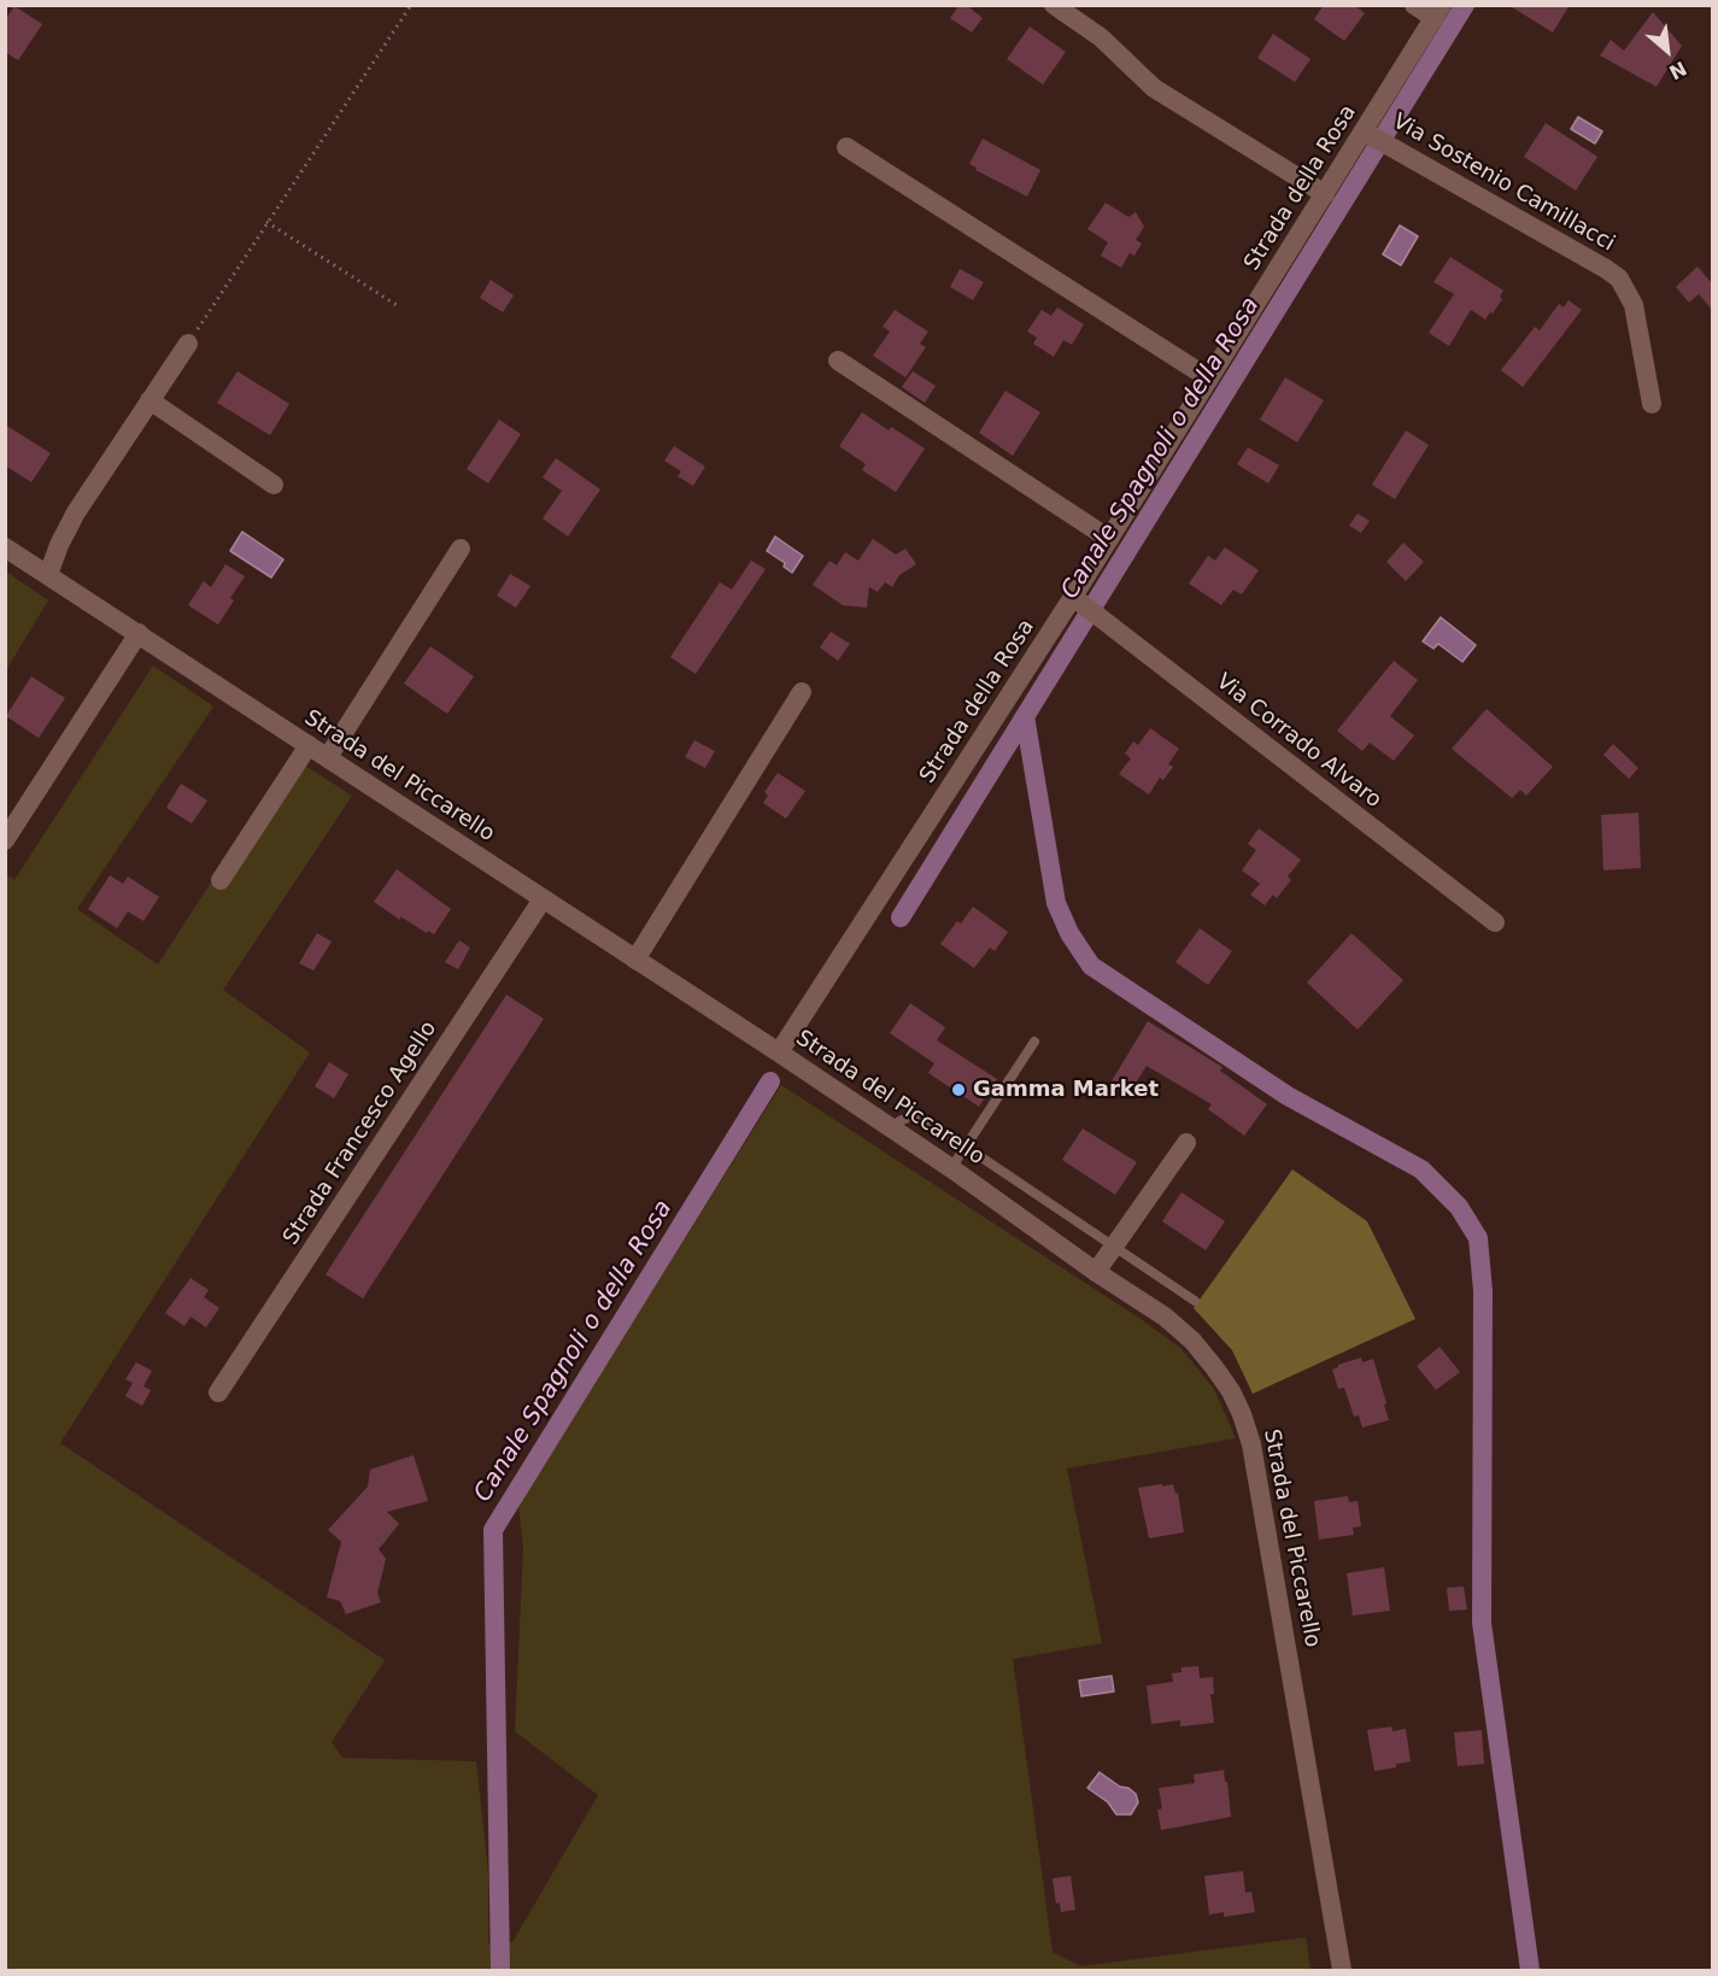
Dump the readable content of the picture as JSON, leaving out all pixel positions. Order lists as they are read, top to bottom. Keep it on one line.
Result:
{"streets":{"street":["Via Sostenio Camillacci","Strada della Rosa","Via Corrado Alvaro","Strada del Piccarello","Strada Francesco Agello"]},"crossings":[["Via Sostenio Camillacci","Strada della Rosa"],["Strada della Rosa","Via Corrado Alvaro"],["Strada della Rosa","Strada del Piccarello"],["Strada del Piccarello","Strada Francesco Agello"]],"water":["Canale Spagnoli o della Rosa"],"places":["Gamma Market"],"north":"bottom right"}
